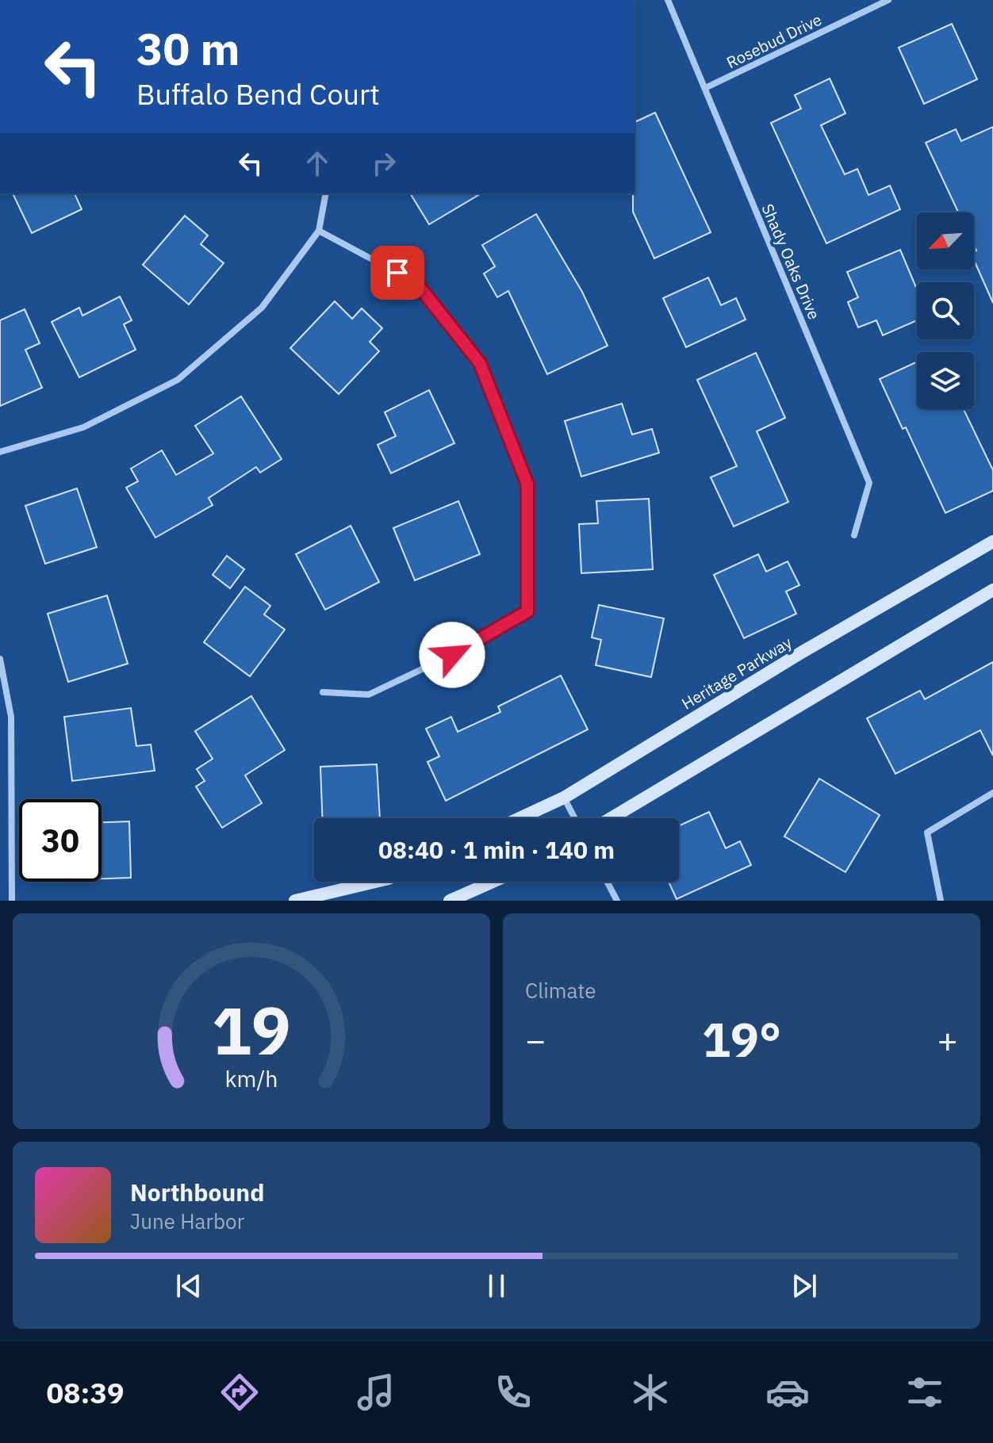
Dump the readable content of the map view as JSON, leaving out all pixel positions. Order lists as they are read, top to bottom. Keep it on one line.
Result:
{"streets":{"main road":["Heritage Parkway"],"street":["Rosebud Drive","Shady Oaks Drive"]},"crossings":[["Rosebud Drive","Shady Oaks Drive"]],"north":"bottom left","page":{"turn":["30 m","Buffalo Bend Court"],"limit":"30","trip":"08:40 · 1 min · 140 m","tile":"Climate","heat":["−","19°","+"],"song":["Northbound","June Harbor"],"tabs":"08:39","gauge":["19","km/h"]}}
